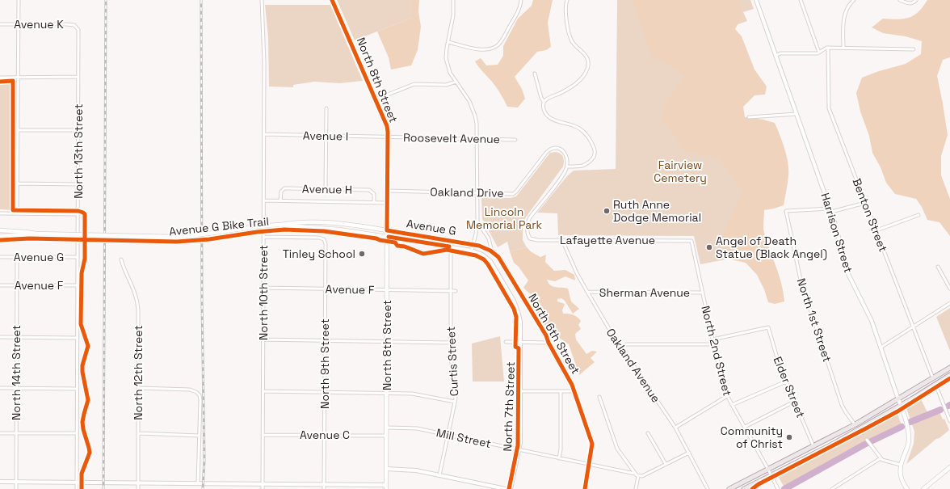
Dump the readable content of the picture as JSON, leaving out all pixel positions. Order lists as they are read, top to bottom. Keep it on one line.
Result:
{"streets":{"main road":["North 8th Street","Avenue G","Harrison Street"],"street":["Avenue K","Avenue I","Roosevelt Avenue","North 13th Street","Avenue H","Oakland Drive","Benton Street","Lafayette Avenue","Avenue F","North 10th Street","Sherman Avenue","North 1st Street","North 6th Street","North 2nd Street","Curtis Street","North 9th Street","Oakland Avenue","North 14th Street","North 12th Street","Elder Street","North 7th Street","Avenue C","Mill Street"],"cycle path":["Avenue G Bike Trail"]},"crossings":[["Avenue K","North 13th Street"],["North 8th Street","Avenue I"],["North 8th Street","Roosevelt Avenue"],["North 8th Street","Oakland Drive"],["North 8th Street","Avenue G"],["North 8th Street","Avenue F"],["North 8th Street","Avenue C"],["North 8th Street","Mill Street"],["Avenue I","Roosevelt Avenue"],["Avenue I","North 10th Street"],["North 13th Street","Avenue G"],["North 13th Street","Avenue F"],["Oakland Drive","Lafayette Avenue"],["Avenue G","North 6th Street"],["Avenue G","Curtis Street"],["Avenue G","North 14th Street"],["Avenue G","North 7th Street"],["Harrison Street","North 1st Street"],["Lafayette Avenue","North 2nd Street"],["Lafayette Avenue","Oakland Avenue"],["Avenue F","North 10th Street"],["Avenue F","Curtis Street"],["Avenue F","North 9th Street"],["Avenue F","North 14th Street"],["North 10th Street","North 9th Street"],["North 10th Street","Avenue C"],["Sherman Avenue","North 2nd Street"],["Sherman Avenue","Oakland Avenue"],["North 6th Street","Mill Street"],["North 2nd Street","Elder Street"],["Curtis Street","Mill Street"],["North 9th Street","Avenue C"],["North 7th Street","Mill Street"]],"parks":["Fairview Cemetery","Lincoln Memorial Park"],"places":["Ruth Anne Dodge Memorial","Angel of Death Statue (Black Angel)","Tinley School","Community of Christ"]}
